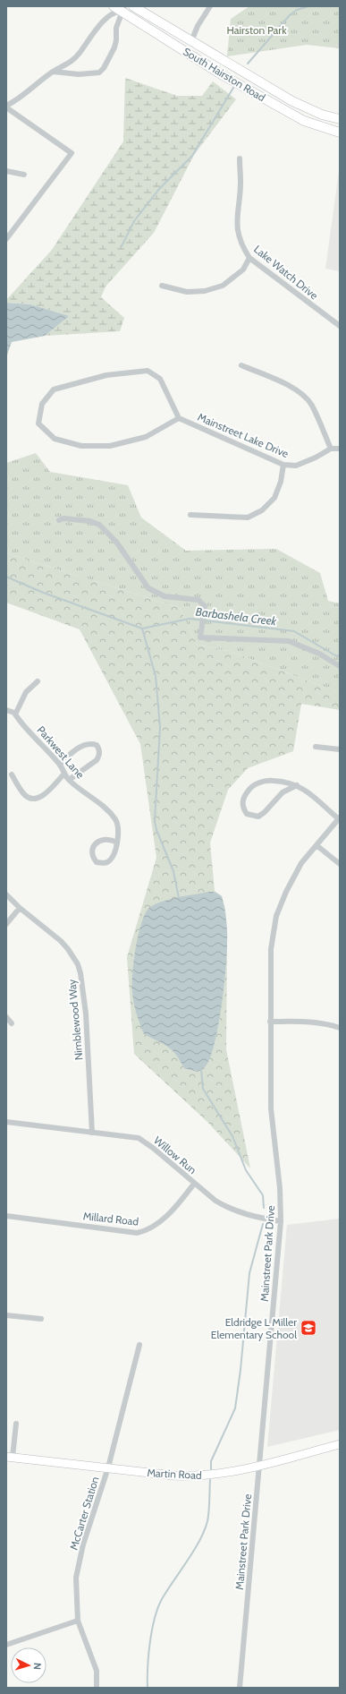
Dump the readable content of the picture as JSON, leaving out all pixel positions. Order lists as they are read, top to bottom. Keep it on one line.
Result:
{"streets":{"main road":["South Hairston Road"],"street":["Lake Watch Drive","Mainstreet Lake Drive","Parkwest Lane","Nimblewood Way","Willow Run","Millard Road","Mainstreet Park Drive","Martin Road","McCarter Station"]},"crossings":[["Nimblewood Way","Willow Run"],["Willow Run","Millard Road"],["Willow Run","Mainstreet Park Drive"],["Mainstreet Park Drive","Martin Road"],["Martin Road","McCarter Station"]],"water":["Barbashela Creek"],"parks":["Hairston Park"],"places":{"school or university":["Eldridge L Miller Elementary School"]},"north":"right"}
